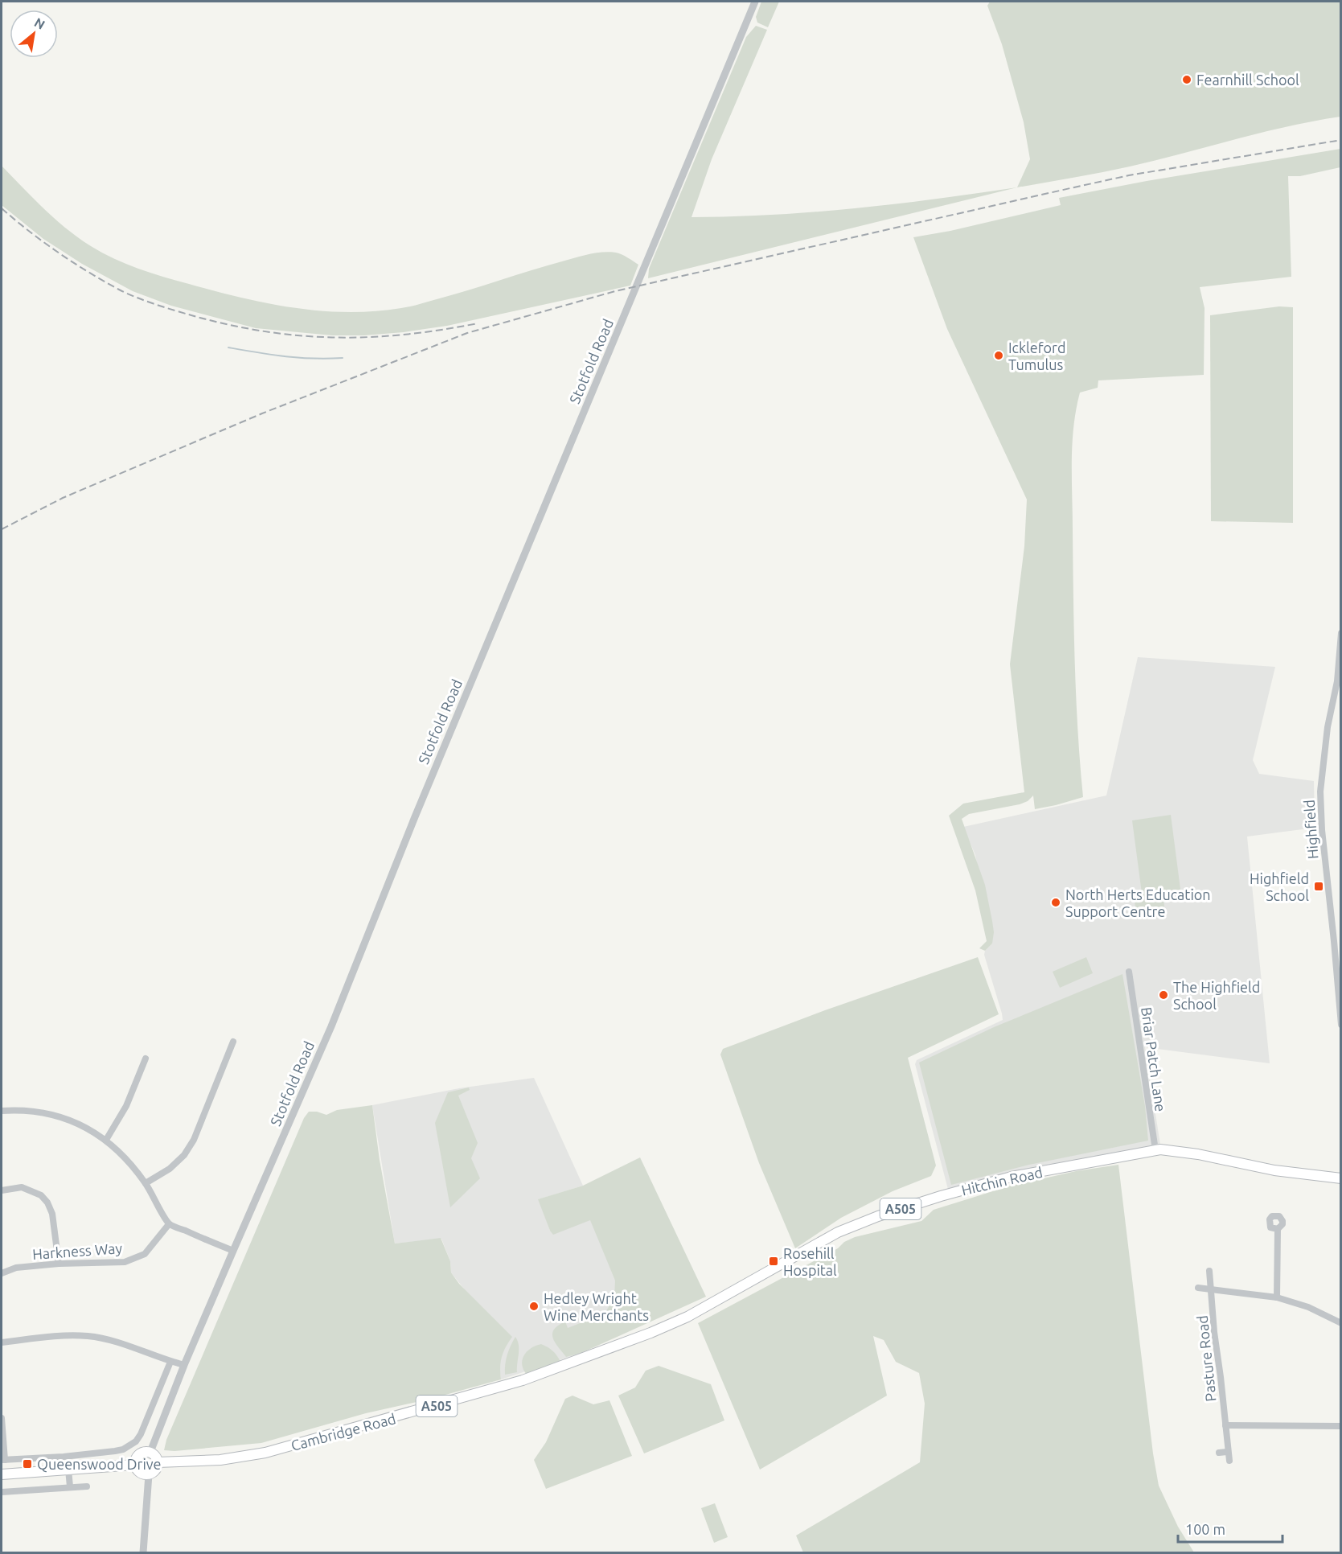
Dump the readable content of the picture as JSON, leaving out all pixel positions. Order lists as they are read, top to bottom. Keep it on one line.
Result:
{"streets":{"main road":["Hitchin Road","A505","Cambridge Road"],"street":["Stotfold Road","Highfield","Briar Patch Lane","Harkness Way","Pasture Road"]},"crossings":[["Stotfold Road","Cambridge Road"],["Briar Patch Lane","Hitchin Road"],["Hitchin Road","Cambridge Road"]],"places":{"other":["Fearnhill School","Ickleford Tumulus","North Herts Education Support Centre","The Highfield School","Hedley Wright Wine Merchants"],"transit":["Highfield School","Rosehill Hospital","Queenswood Drive"]},"scale_bar":"100 m","north":"top right"}
